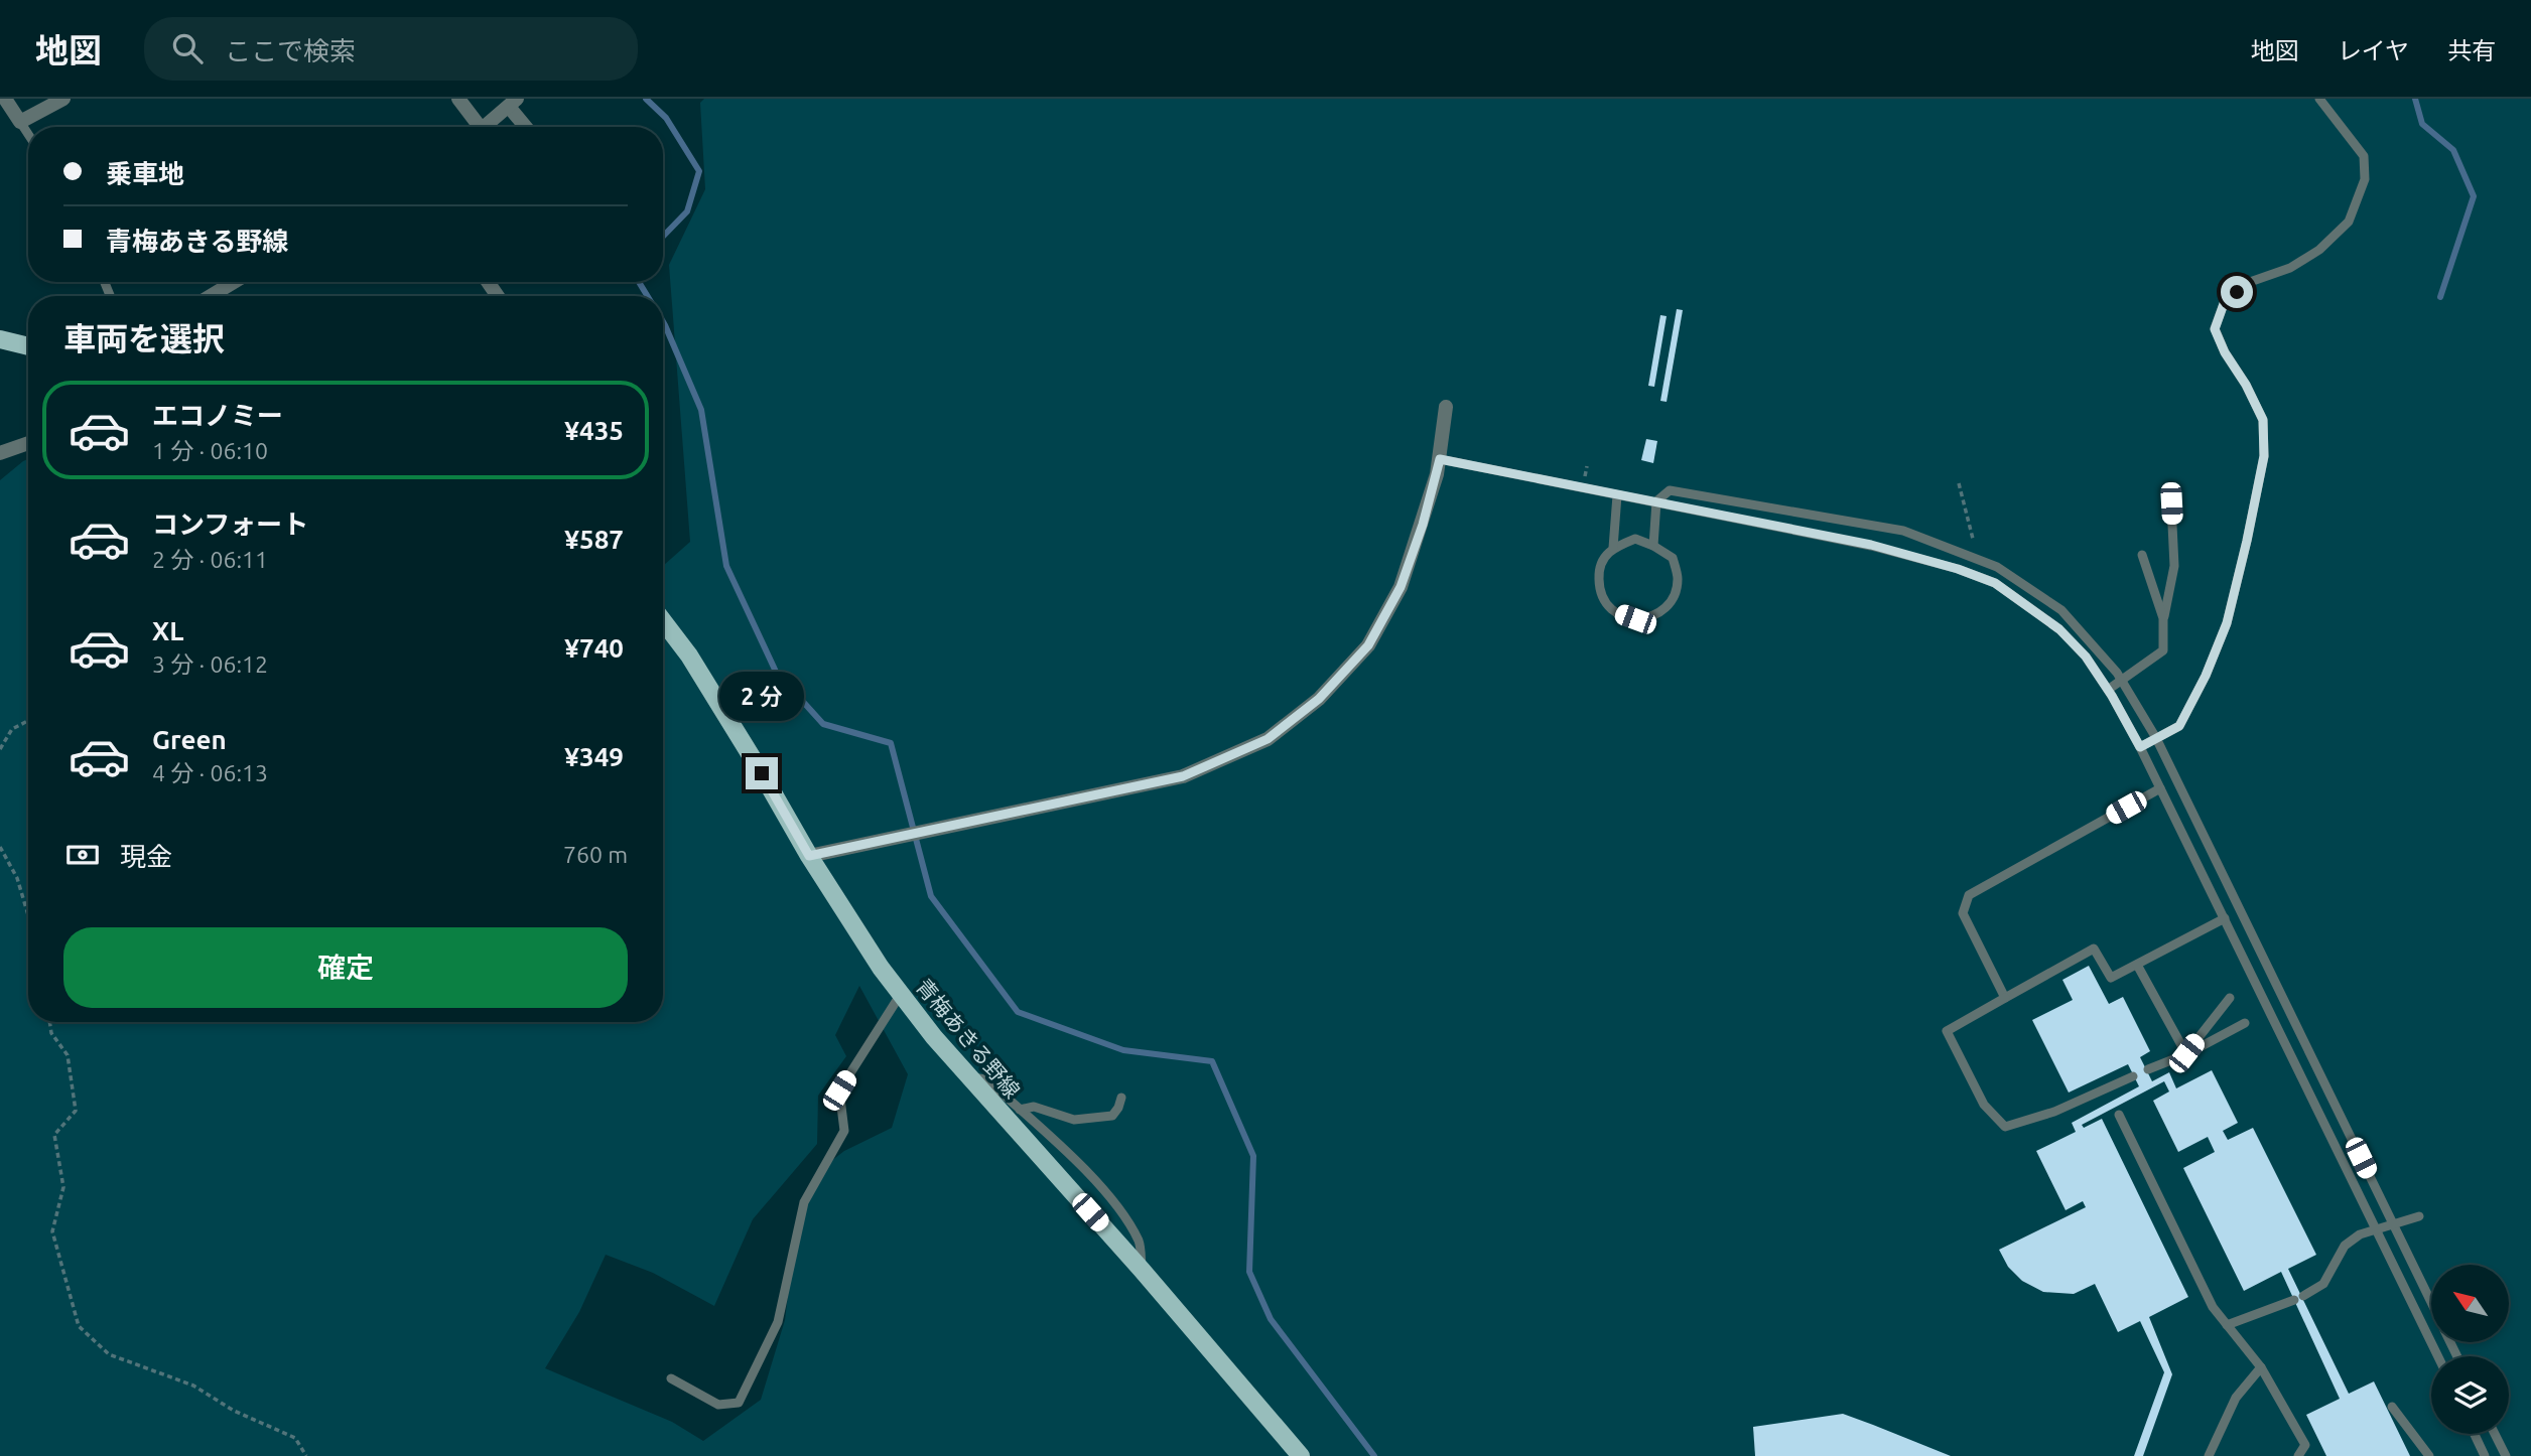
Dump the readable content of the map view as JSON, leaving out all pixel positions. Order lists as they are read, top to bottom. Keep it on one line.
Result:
{"streets":{"main road":["青梅あきる野線"]},"north":"top left","page":{"header":"地図","search":"ここで検索","nav":["地図","レイヤ","共有"],"banner":["乗車地","青梅あきる野線"],"heading":"車両を選択","list":[{"name":"エコノミー","note":"1 分 · 06:10","value":"¥435"},{"name":"コンフォート","note":"2 分 · 06:11","value":"¥587"},{"name":"XL","note":"3 分 · 06:12","value":"¥740"},{"name":"Green","note":"4 分 · 06:13","value":"¥349"}],"bubble":"2 分","pay":["現金","760 m"],"buttons":"確定"}}
